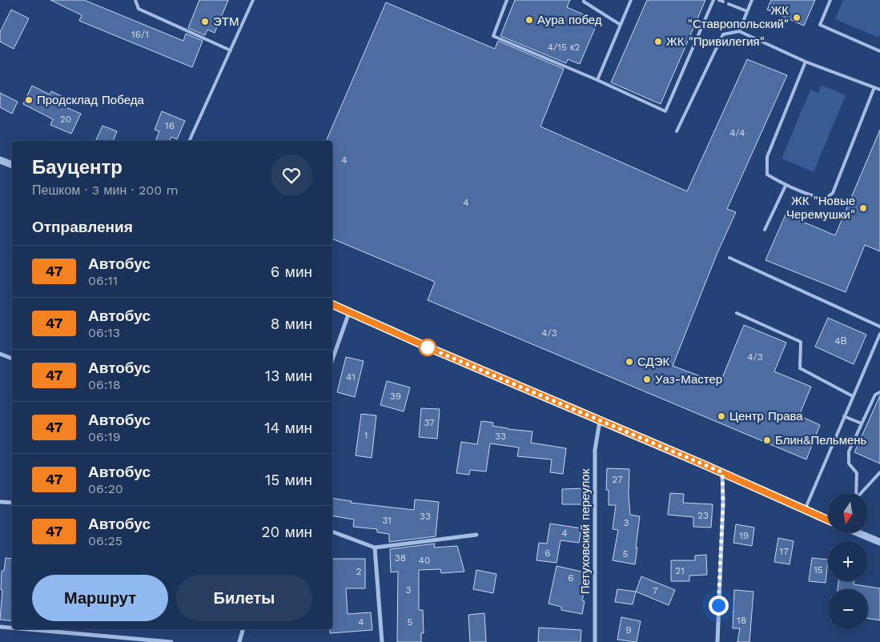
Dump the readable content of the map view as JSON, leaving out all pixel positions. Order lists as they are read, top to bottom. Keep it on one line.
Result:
{"streets":{"street":["Петуховский переулок"]},"places":["ЖК \"Ставропольский\"","Аура побед","ЭТМ","ЖК \"Привилегия\"","Продсклад Победа","ЖК \"Новые Черемушки\"","СДЭК","Уаз-Мастер","Центр Права","Блин&Пельмень"],"lines":["bus line 47"],"house_numbers":["16/1","4/15 к2","20","16","4/4","4","4","4/3","4В","4/3","41","39","37","1","33","27","23","33","31","3","4","19","17","6","5","38","40","15","21","2","6","3","7","18","4","5","9"],"north":"bottom","page":{"heading":[["Бауцентр","Пешком · 3 мин · 200 m"],"Отправления"],"list":[{"mark":"47","name":"Автобус","note":"06:11","value":"6 мин"},{"mark":"47","name":"Автобус","note":"06:13","value":"8 мин"},{"mark":"47","name":"Автобус","note":"06:18","value":"13 мин"},{"mark":"47","name":"Автобус","note":"06:19","value":"14 мин"},{"mark":"47","name":"Автобус","note":"06:20","value":"15 мин"},{"mark":"47","name":"Автобус","note":"06:25","value":"20 мин"}],"map_buttons":["+","−"],"buttons":["Маршрут","Билеты"]}}
